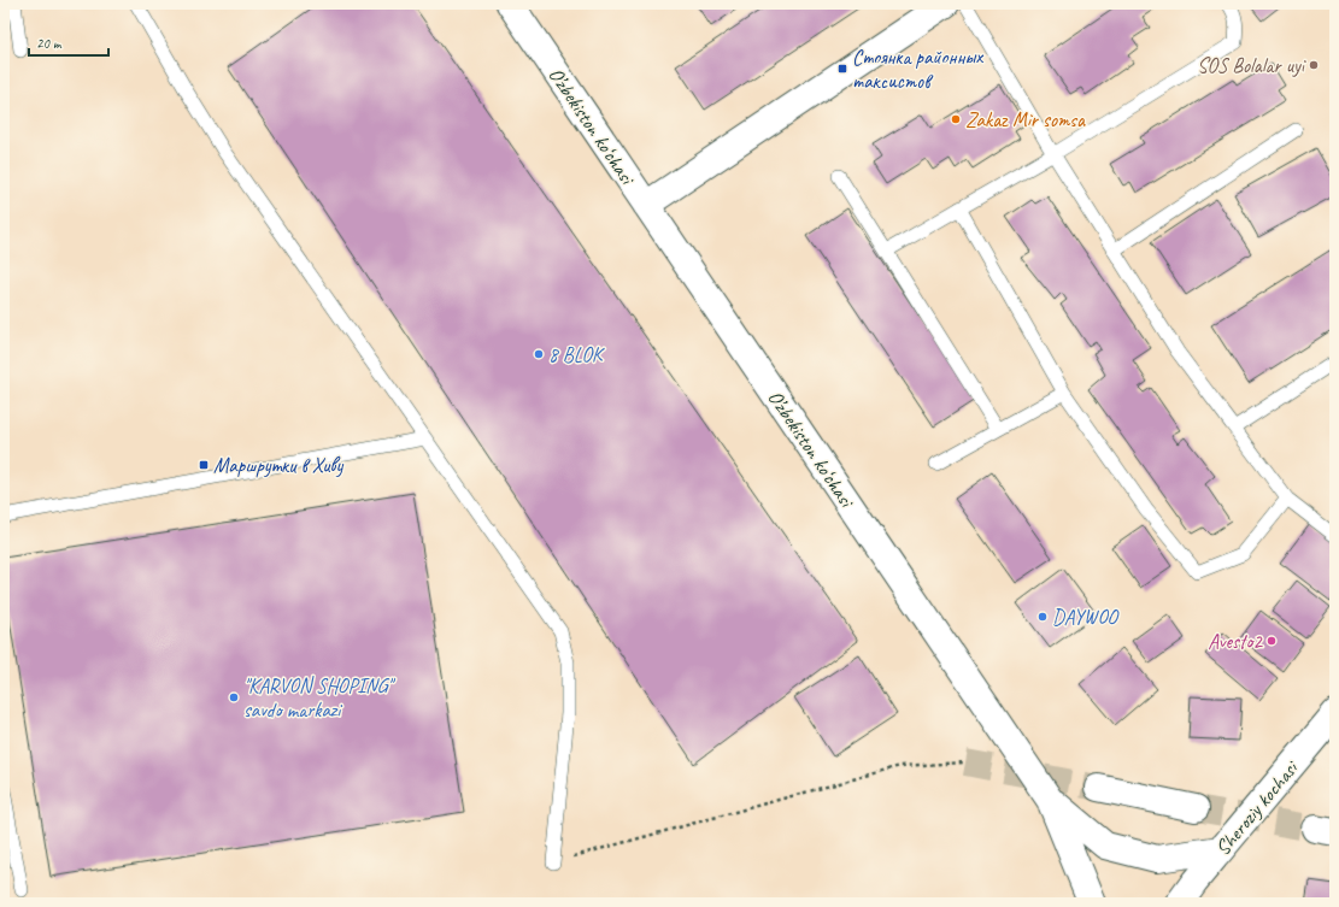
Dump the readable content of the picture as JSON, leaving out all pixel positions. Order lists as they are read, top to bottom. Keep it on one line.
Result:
{"streets":{"street":["O’zbekiston ko‘chasi","Sheroziy kochasi"]},"places":{"other":["SOS Bolalar uyi","Zakaz Mir somsa","8 BLOK","DAYWOO","Avesto2","\"KARVON SHOPING\" savdo markazi"],"transit":["Стоянка районных таксистов","Маршрутки в Хиву"]},"scale_bar":"20 m"}
